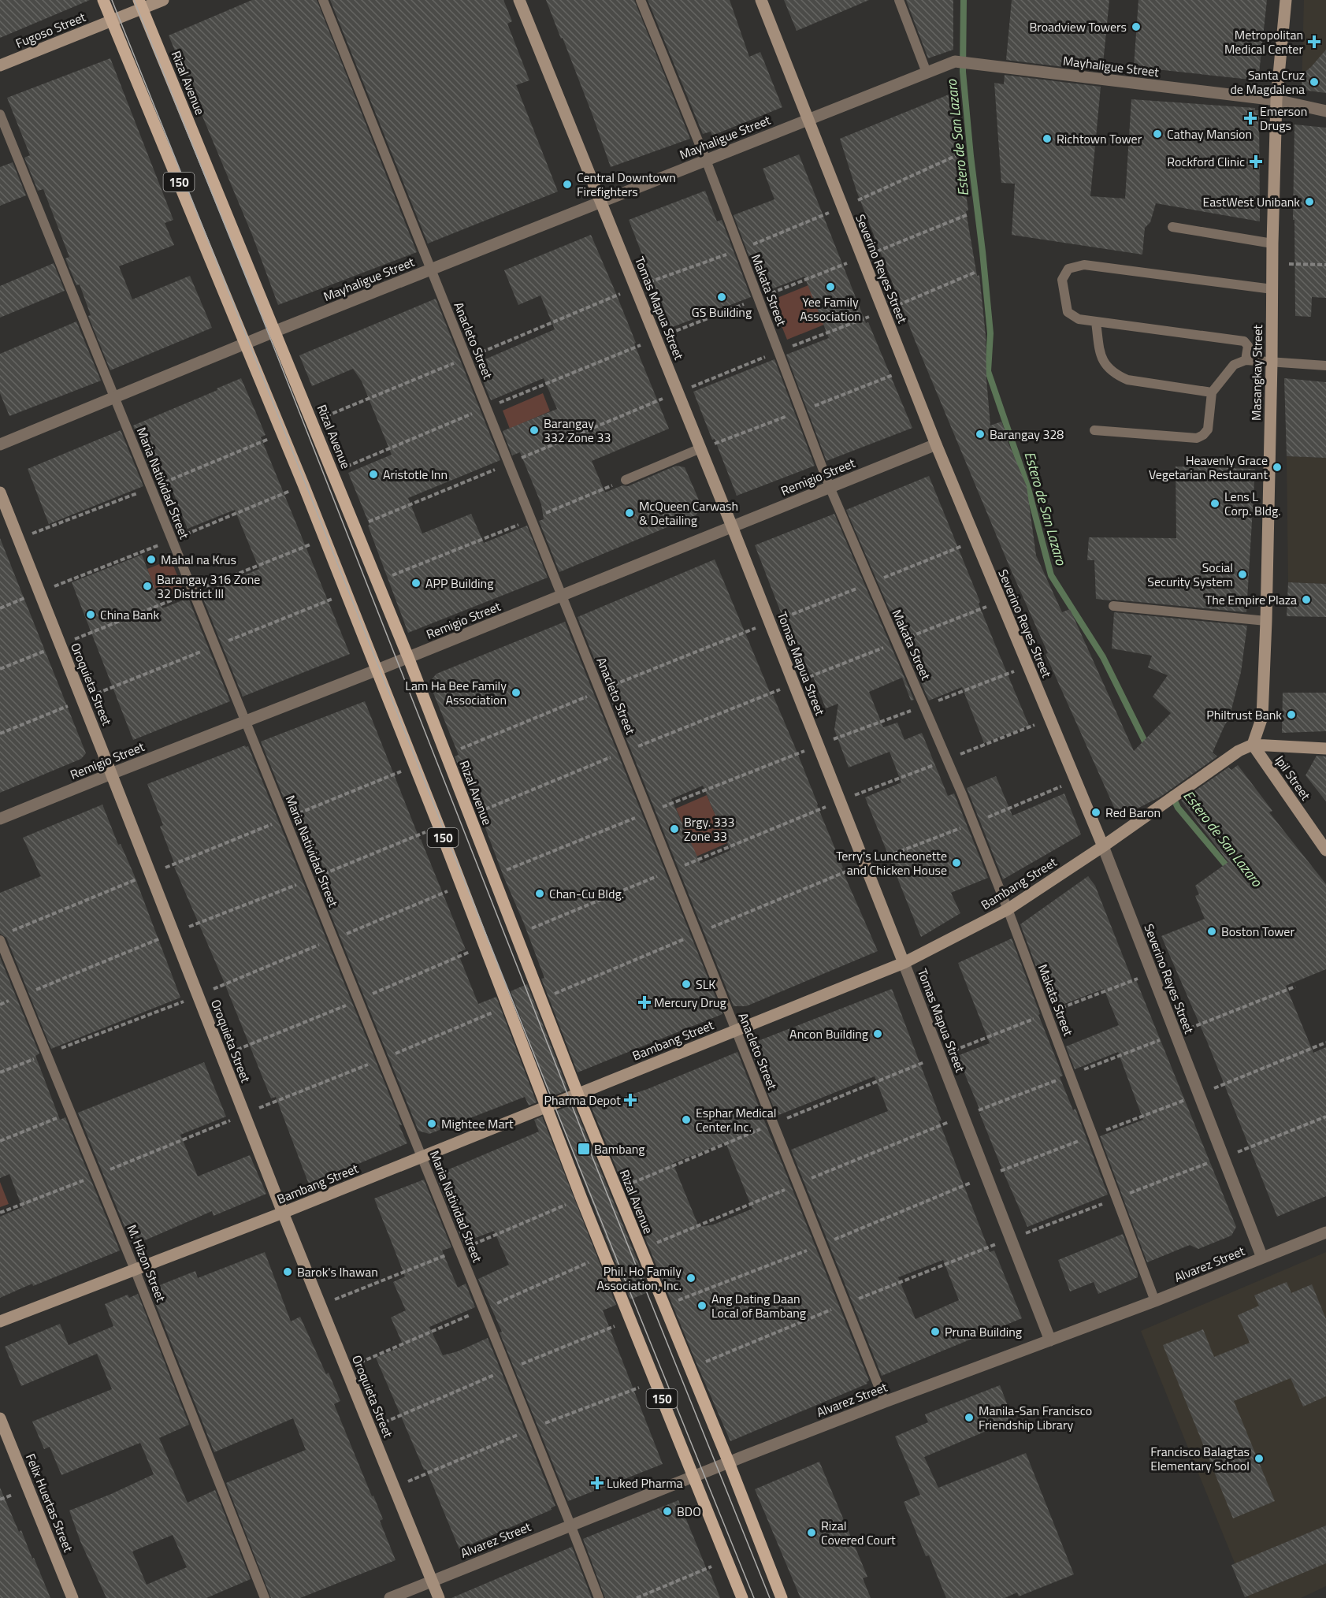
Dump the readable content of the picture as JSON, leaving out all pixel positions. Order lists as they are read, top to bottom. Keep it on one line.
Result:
{"streets":{"main road":["Rizal Avenue","150"],"street":["Fugoso Street","Mayhaligue Street","Severino Reyes Street","Tomas Mapua Street","Masangkay Street","Remigio Street","Oroquieta Street","Ipil Street","Bambang Street","Alvarez Street","Felix Huertas Street"],"lane":["Makata Street","Anacleto Street","Maria Natividad Street","M. Hizon Street"]},"crossings":[["Fugoso Street","Rizal Avenue"],["Fugoso Street","150"],["Mayhaligue Street","Rizal Avenue"],["Mayhaligue Street","150"],["Mayhaligue Street","Severino Reyes Street"],["Mayhaligue Street","Makata Street"],["Mayhaligue Street","Tomas Mapua Street"],["Mayhaligue Street","Anacleto Street"],["Mayhaligue Street","Masangkay Street"],["Mayhaligue Street","Maria Natividad Street"],["Rizal Avenue","Remigio Street"],["Rizal Avenue","Bambang Street"],["Rizal Avenue","Alvarez Street"],["150","Remigio Street"],["150","Bambang Street"],["150","Alvarez Street"],["Severino Reyes Street","Remigio Street"],["Severino Reyes Street","Bambang Street"],["Severino Reyes Street","Alvarez Street"],["Makata Street","Remigio Street"],["Makata Street","Bambang Street"],["Makata Street","Alvarez Street"],["Tomas Mapua Street","Remigio Street"],["Tomas Mapua Street","Bambang Street"],["Tomas Mapua Street","Alvarez Street"],["Anacleto Street","Remigio Street"],["Anacleto Street","Bambang Street"],["Anacleto Street","Alvarez Street"],["Masangkay Street","Ipil Street"],["Masangkay Street","Bambang Street"],["Remigio Street","Maria Natividad Street"],["Remigio Street","Oroquieta Street"],["Maria Natividad Street","Bambang Street"],["Maria Natividad Street","Alvarez Street"],["Oroquieta Street","Bambang Street"],["Oroquieta Street","Alvarez Street"],["Ipil Street","Bambang Street"],["Bambang Street","M. Hizon Street"]],"water":["Estero de San Lazaro"],"places":{"other":["Broadview Towers","Santa Cruz de Magdalena","Cathay Mansion","Richtown Tower","Central Downtown Firefighters","EastWest Unibank","Yee Family Association","GS Building","Barangay 332 Zone 33","Barangay 328","Heavenly Grace Vegetarian Restaurant","Aristotle Inn","Lens L Corp. Bldg.","McQueen Carwash & Detailing","Mahal na Krus","Social Security System","APP Building","Barangay 316 Zone 32 District III","The Empire Plaza","China Bank","Lam Ha Bee Family Association","Philtrust Bank","Red Baron","Brgy. 333 Zone 33","Terry's Luncheonette and Chicken House","Chan-Cu Bldg.","Boston Tower","SLK","Ancon Building","Esphar Medical Center Inc.","Mightee Mart","Barok's Ihawan","Phil. Ho Family Association, Inc.","Ang Dating Daan Local of Bambang","Pruna Building","Manila-San Francisco Friendship Library","Francisco Balagtas Elementary School","BDO","Rizal Covered Court"],"health":["Metropolitan Medical Center","Emerson Drugs","Rockford Clinic","Mercury Drug","Pharma Depot","Luked Pharma"],"transit":["Bambang"]}}
